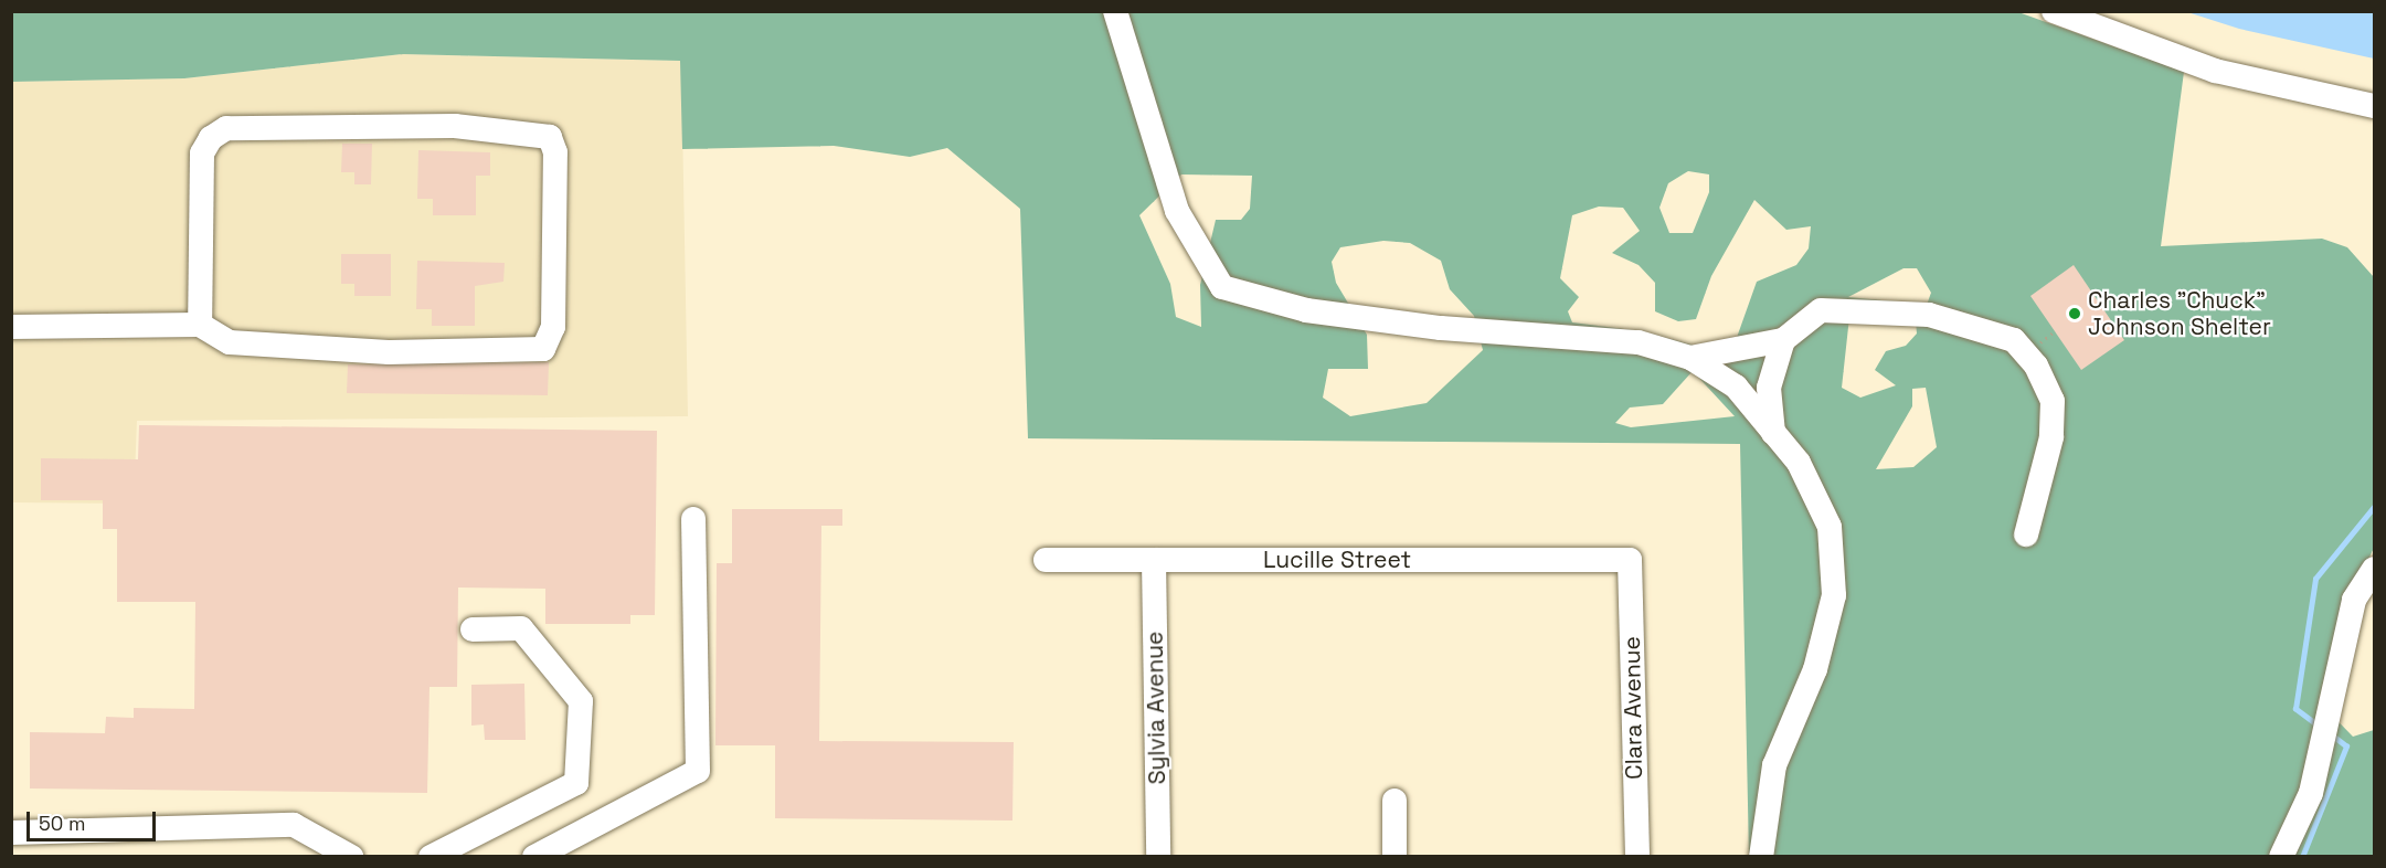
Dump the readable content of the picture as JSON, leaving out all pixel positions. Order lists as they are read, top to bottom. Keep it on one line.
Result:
{"streets":{"street":["Lucille Street","Sylvia Avenue","Clara Avenue"]},"crossings":[["Lucille Street","Sylvia Avenue"],["Lucille Street","Clara Avenue"]],"places":["Charles \"Chuck\" Johnson Shelter"],"scale_bar":"50 m"}
